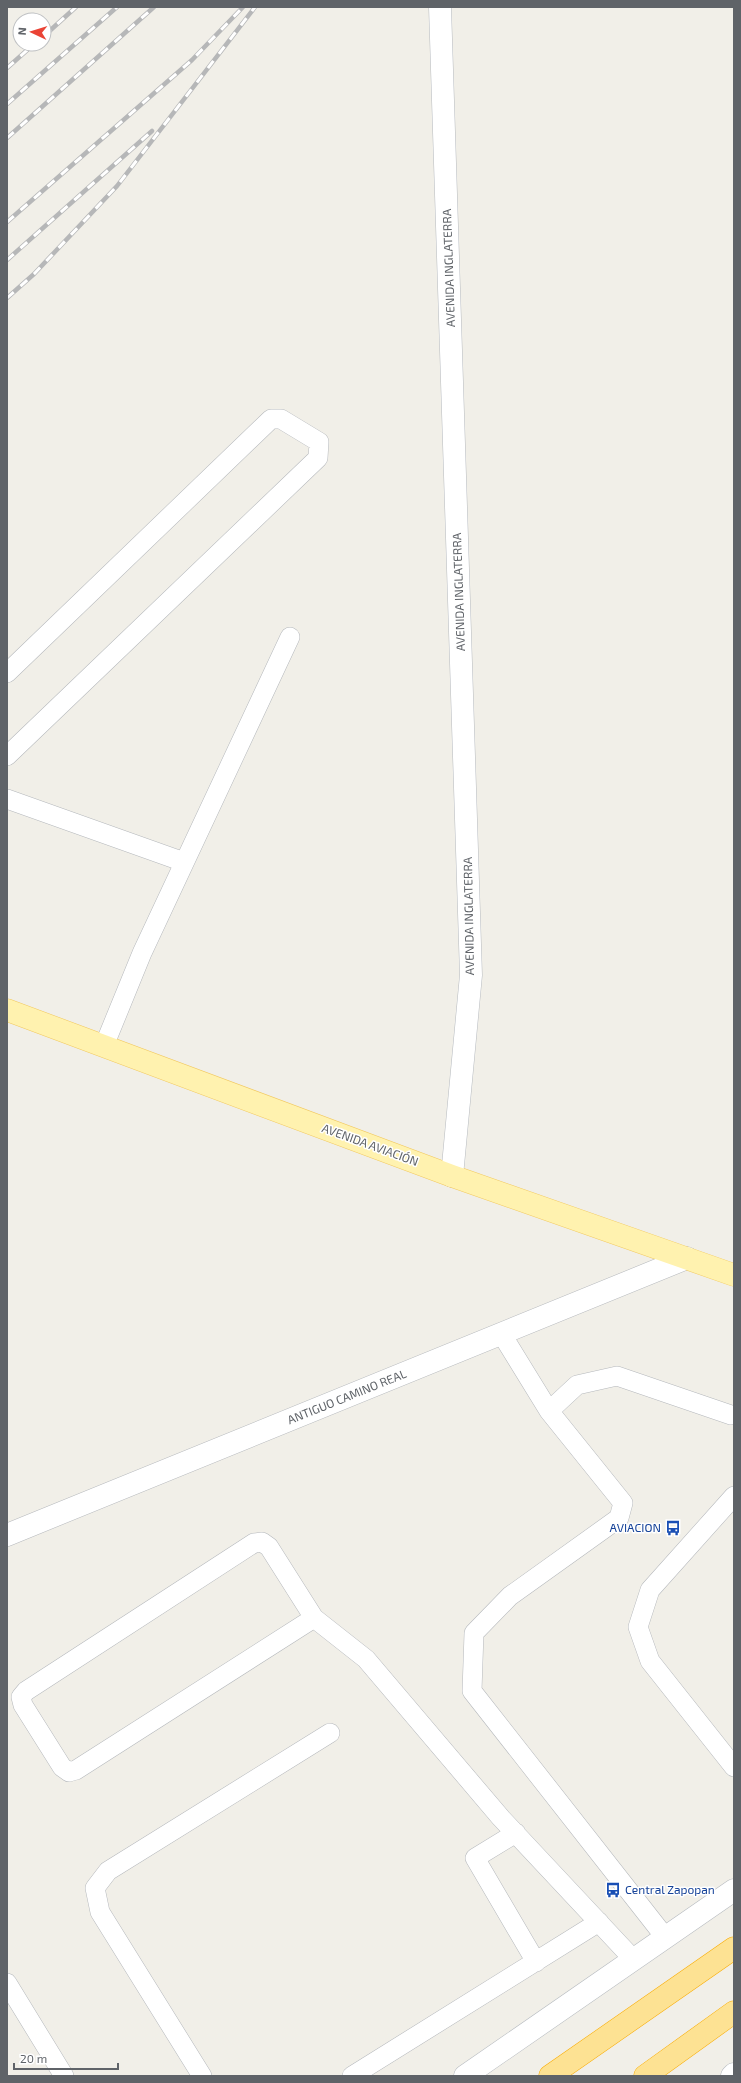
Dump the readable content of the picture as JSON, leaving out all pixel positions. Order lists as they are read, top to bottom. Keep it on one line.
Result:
{"streets":{"main road":["AVENIDA AVIACIÓN"],"street":["AVENIDA INGLATERRA","ANTIGUO CAMINO REAL"]},"crossings":[["AVENIDA INGLATERRA","AVENIDA AVIACIÓN"],["AVENIDA AVIACIÓN","ANTIGUO CAMINO REAL"]],"places":{"bus stop":["AVIACION","Central Zapopan"]},"scale_bar":"20 m","north":"left"}
